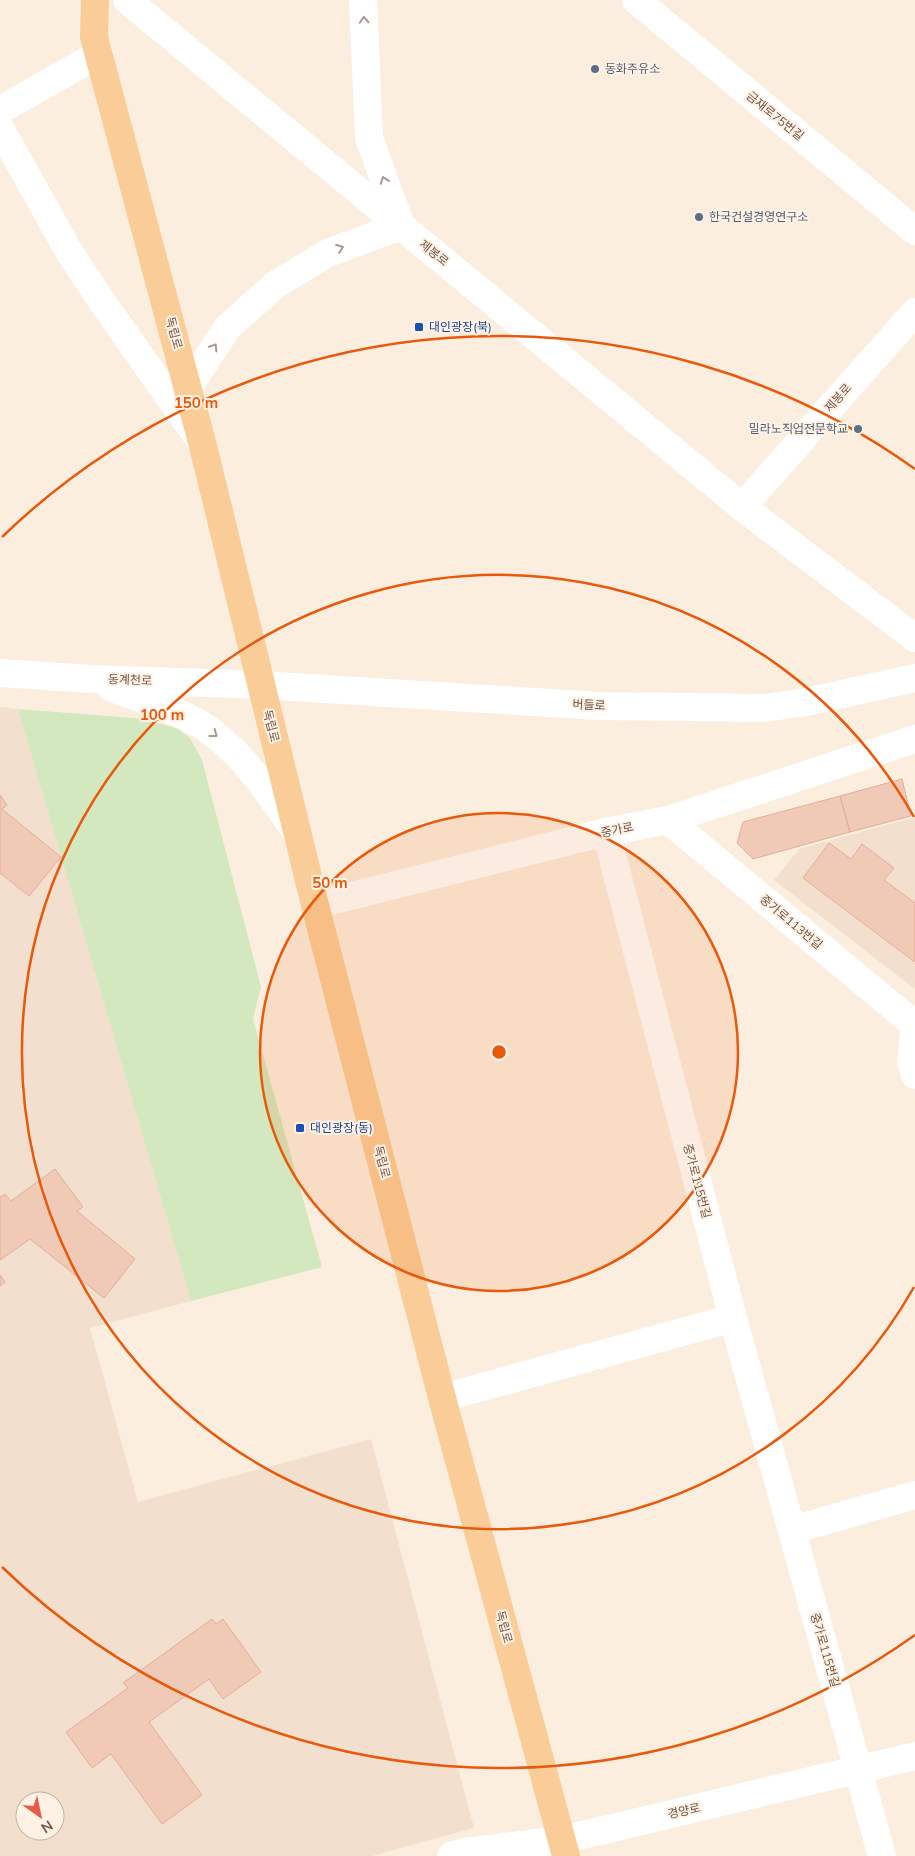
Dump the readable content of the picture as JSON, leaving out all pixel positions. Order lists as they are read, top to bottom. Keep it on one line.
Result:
{"streets":{"main road":["독립로"],"street":["금재로75번길","제봉로","동계천로","버들로","중가로","중가로113번길","중가로115번길","경양로"]},"crossings":[["독립로","동계천로"],["독립로","버들로"],["독립로","중가로"],["독립로","경양로"],["동계천로","버들로"],["중가로","중가로113번길"],["중가로","중가로115번길"],["중가로115번길","경양로"]],"places":{"other":["동화주유소","한국건설경영연구소","밀라노직업전문학교"],"transit":["대인광장(북)","대인광장(동)"]},"north":"bottom right","rings":["150 m","100 m","50 m"]}
